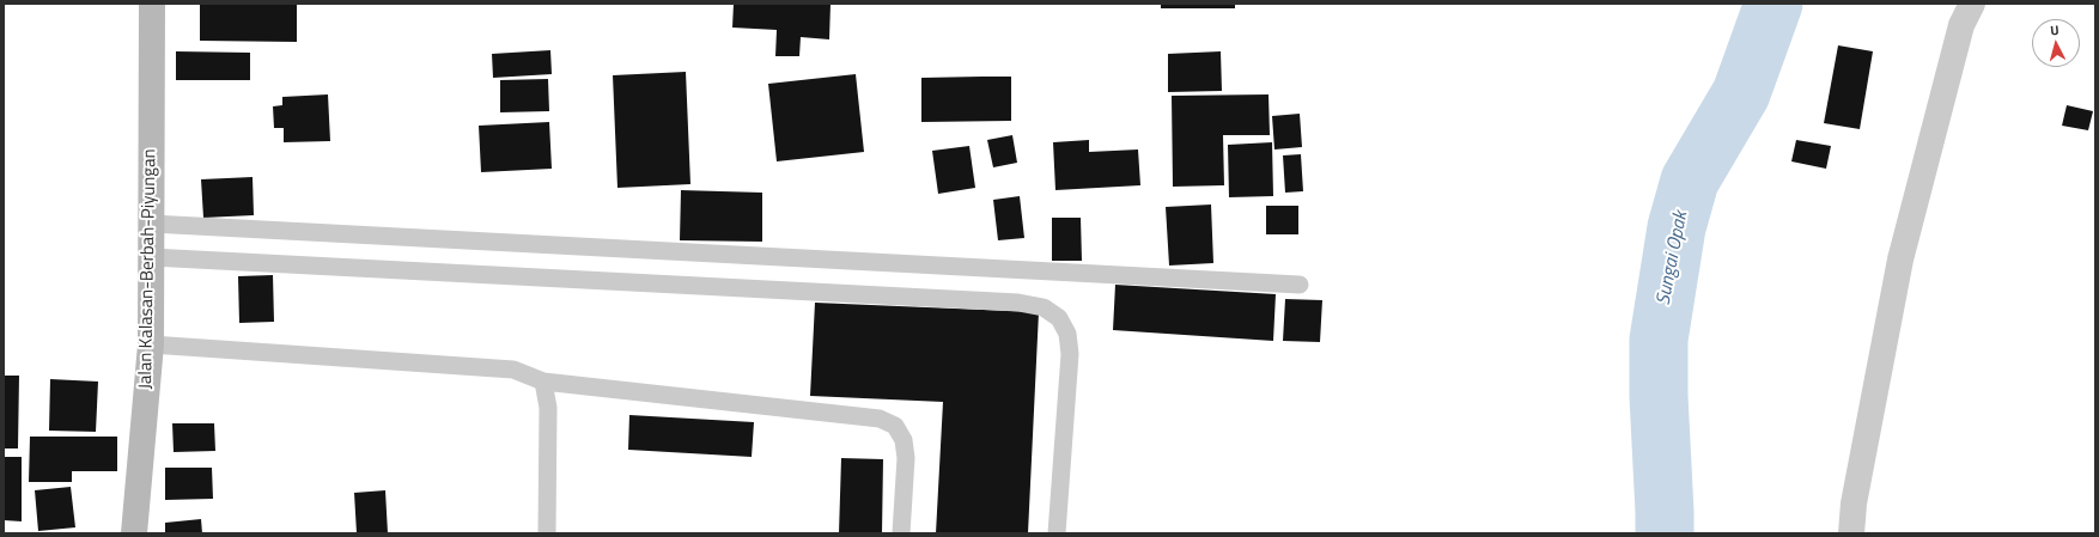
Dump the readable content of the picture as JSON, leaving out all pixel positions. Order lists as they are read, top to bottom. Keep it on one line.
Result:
{"streets":{"street":["Jalan Kalasan-Berbah-Piyungan"]},"water":["Sungai Opak"],"north":"top"}
